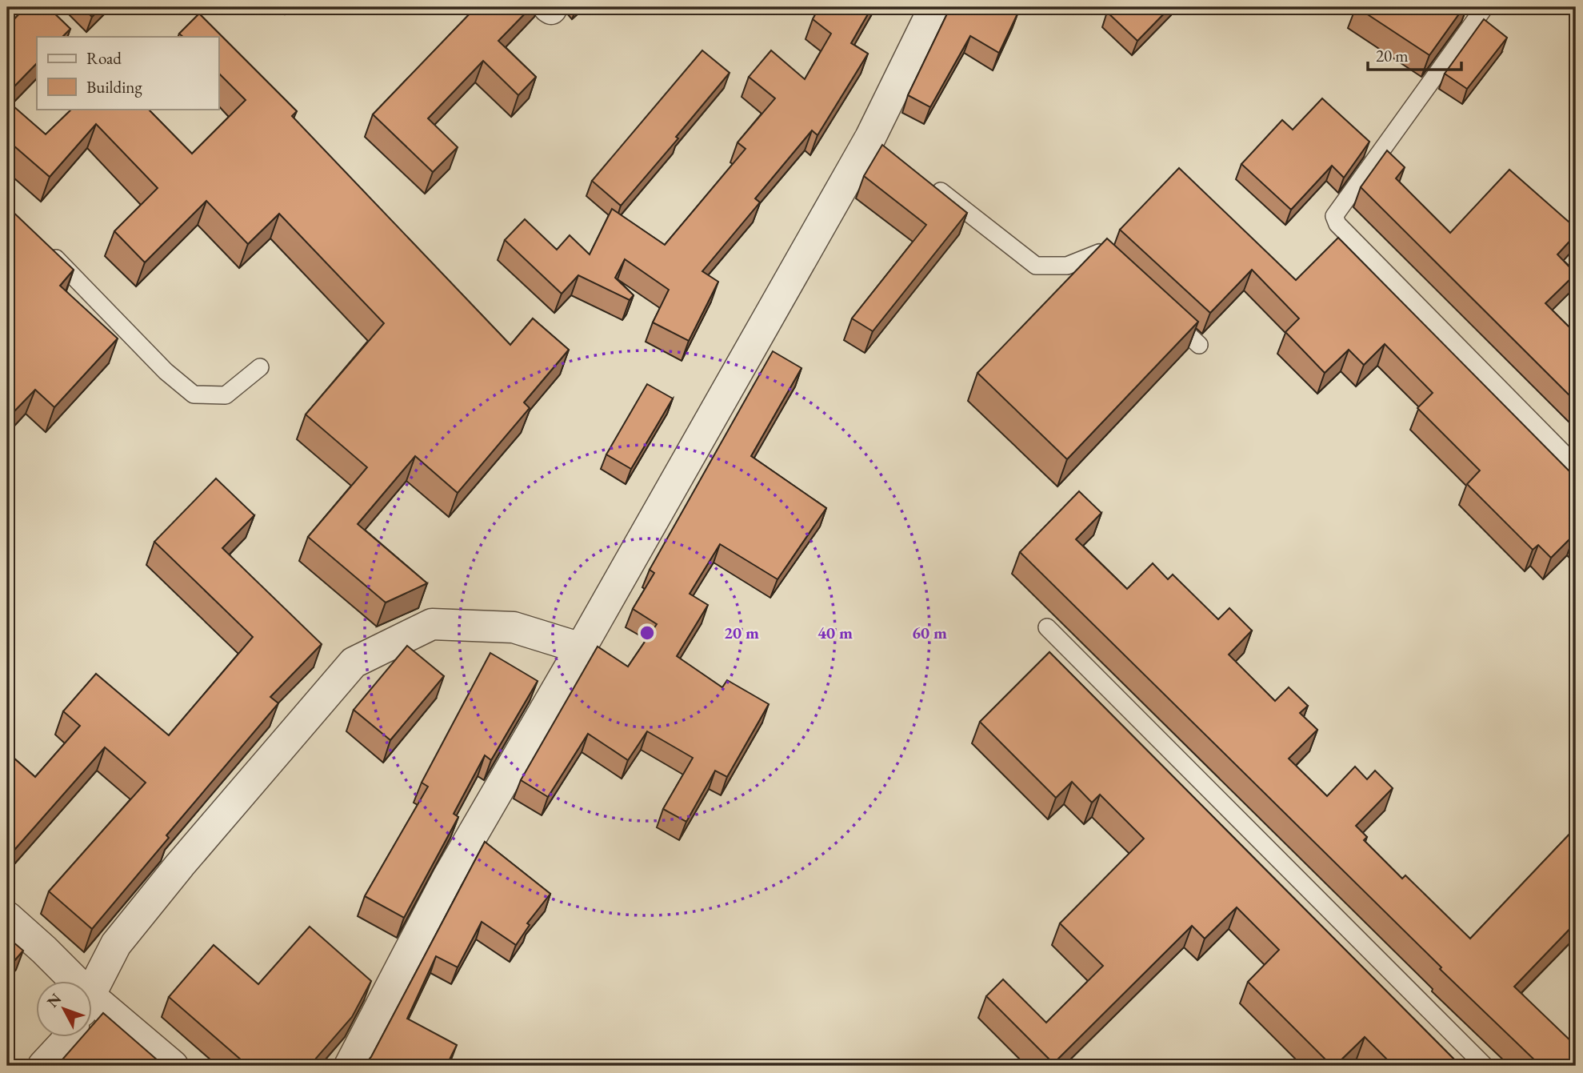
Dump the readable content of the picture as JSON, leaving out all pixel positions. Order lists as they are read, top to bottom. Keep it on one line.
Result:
{"legend":["Road","Building"],"scale_bar":"20 m","north":"top left","rings":["20 m","40 m","60 m"]}
